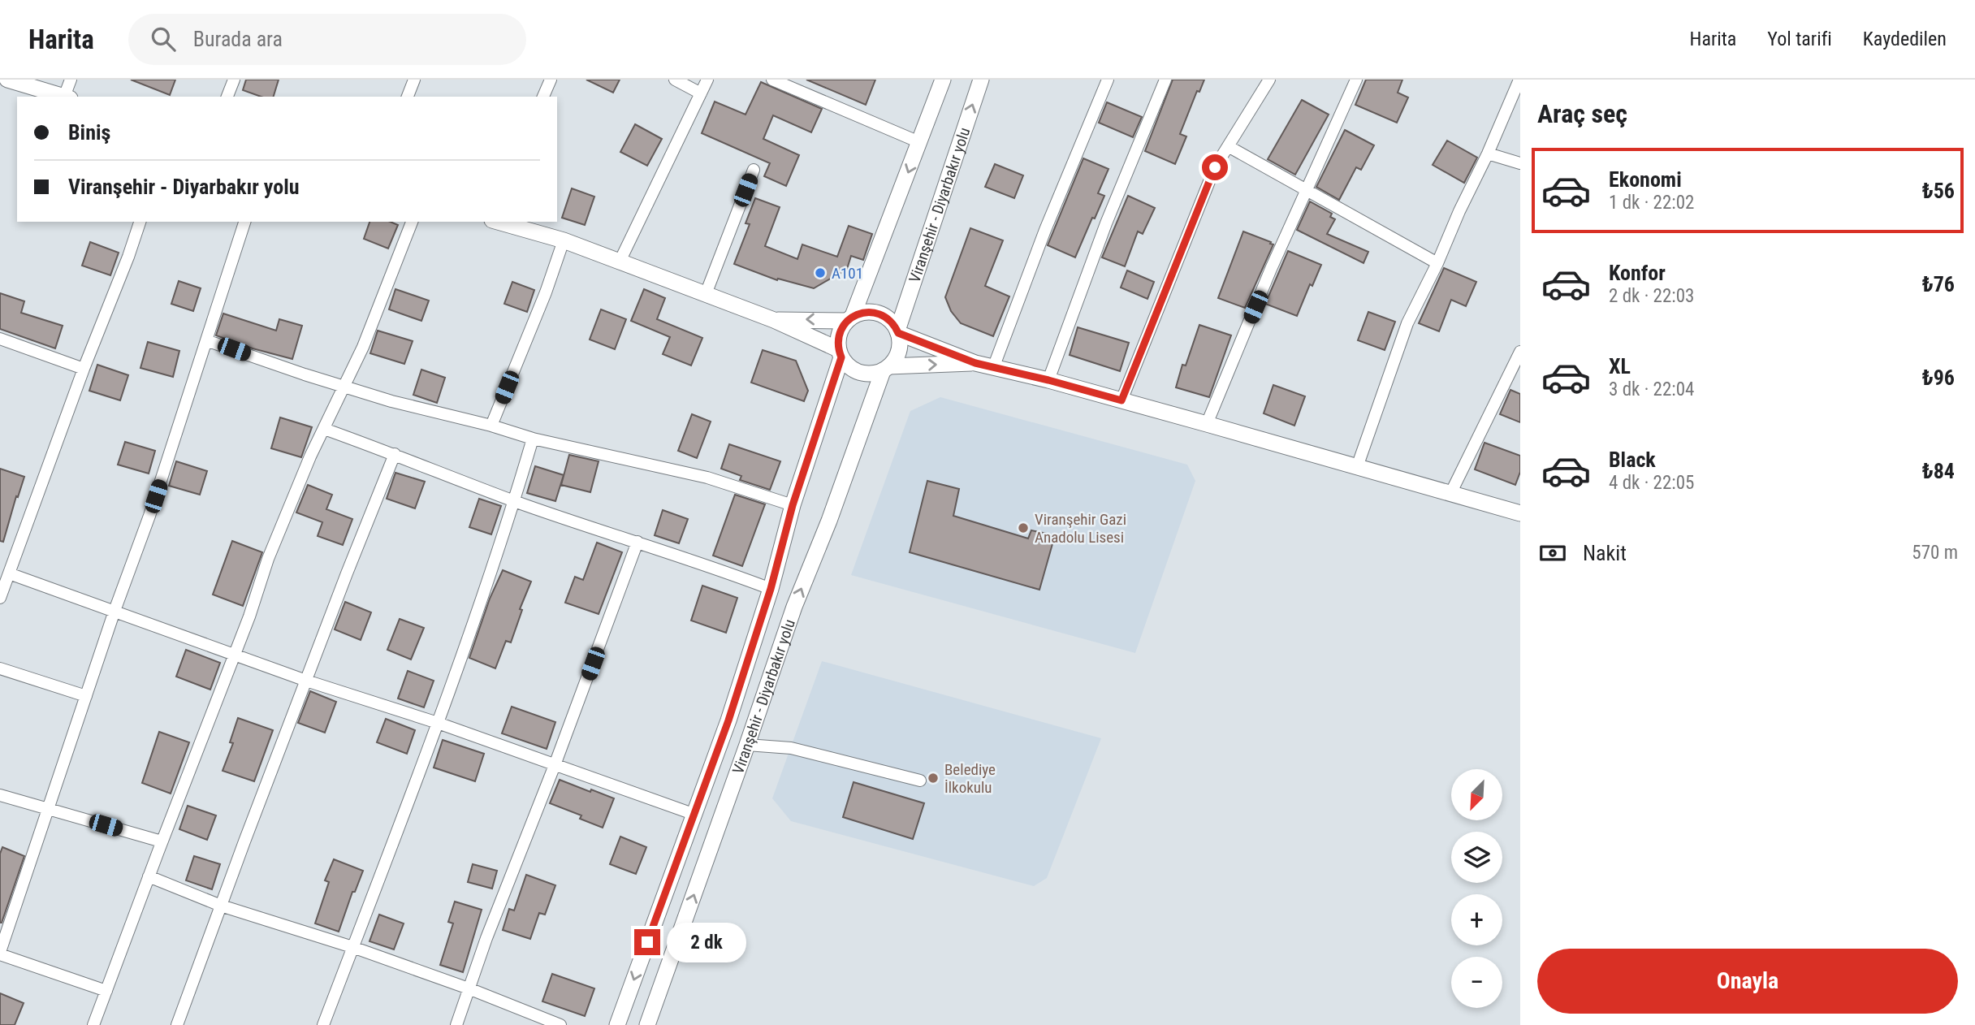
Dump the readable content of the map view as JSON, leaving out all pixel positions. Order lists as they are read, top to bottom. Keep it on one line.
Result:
{"streets":{"main road":["Viranşehir - Diyarbakır yolu"]},"places":["A101","Viranşehir Gazi Anadolu Lisesi","Belediye İlkokulu"],"north":"bottom left","page":{"header":"Harita","search":"Burada ara","nav":["Harita","Yol tarifi","Kaydedilen"],"heading":"Araç seç","banner":["Biniş","Viranşehir - Diyarbakır yolu"],"list":[{"name":"Ekonomi","note":"1 dk · 22:02","value":"₺56"},{"name":"Konfor","note":"2 dk · 22:03","value":"₺76"},{"name":"XL","note":"3 dk · 22:04","value":"₺96"},{"name":"Black","note":"4 dk · 22:05","value":"₺84"}],"pay":["Nakit","570 m"],"map_buttons":["+","−"],"bubble":"2 dk","buttons":"Onayla"}}
